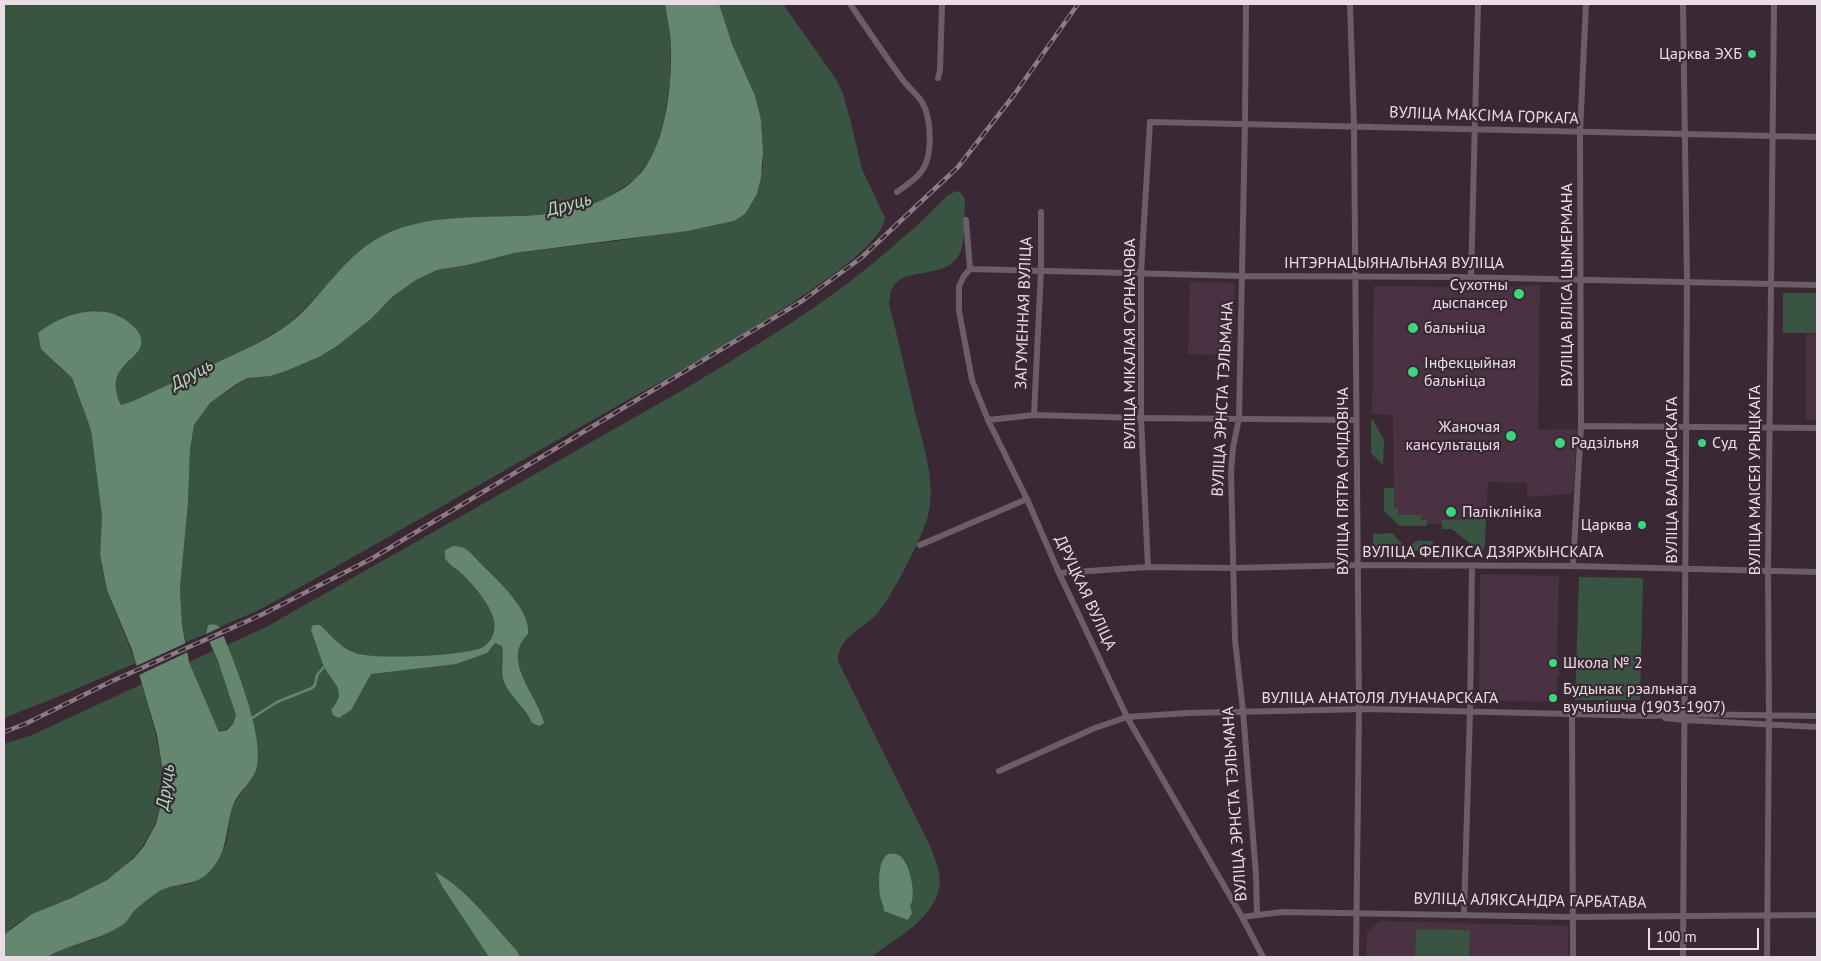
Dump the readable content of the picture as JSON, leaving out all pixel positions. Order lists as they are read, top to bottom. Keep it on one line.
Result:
{"streets":{"street":["ВУЛІЦА МАКСІМА ГОРКАГА","ІНТЭРНАЦЫЯНАЛЬНАЯ ВУЛІЦА","ВУЛІЦА ВІЛІСА ЦЫМЕРМАНА","ЗАГУМЕННАЯ ВУЛІЦА","ВУЛІЦА МІКАЛАЯ СУРНАЧОВА","ВУЛІЦА ЭРНСТА ТЭЛЬМАНА","ВУЛІЦА ВАЛАДАРСКАГА","ВУЛІЦА МАІСЕЯ УРЫЦКАГА","ВУЛІЦА ПЯТРА СМІДОВІЧА","ВУЛІЦА ФЕЛІКСА ДЗЯРЖЫНСКАГА","ДРУЦКАЯ ВУЛІЦА","ВУЛІЦА АНАТОЛЯ ЛУНАЧАРСКАГА","ВУЛІЦА АЛЯКСАНДРА ГАРБАТАВА"]},"crossings":[["ВУЛІЦА МАКСІМА ГОРКАГА","ВУЛІЦА ВІЛІСА ЦЫМЕРМАНА"],["ВУЛІЦА МАКСІМА ГОРКАГА","ВУЛІЦА МІКАЛАЯ СУРНАЧОВА"],["ВУЛІЦА МАКСІМА ГОРКАГА","ВУЛІЦА ЭРНСТА ТЭЛЬМАНА"],["ВУЛІЦА МАКСІМА ГОРКАГА","ВУЛІЦА ВАЛАДАРСКАГА"],["ВУЛІЦА МАКСІМА ГОРКАГА","ВУЛІЦА МАІСЕЯ УРЫЦКАГА"],["ВУЛІЦА МАКСІМА ГОРКАГА","ВУЛІЦА ПЯТРА СМІДОВІЧА"],["ІНТЭРНАЦЫЯНАЛЬНАЯ ВУЛІЦА","ВУЛІЦА ВІЛІСА ЦЫМЕРМАНА"],["ІНТЭРНАЦЫЯНАЛЬНАЯ ВУЛІЦА","ЗАГУМЕННАЯ ВУЛІЦА"],["ІНТЭРНАЦЫЯНАЛЬНАЯ ВУЛІЦА","ВУЛІЦА МІКАЛАЯ СУРНАЧОВА"],["ІНТЭРНАЦЫЯНАЛЬНАЯ ВУЛІЦА","ВУЛІЦА ЭРНСТА ТЭЛЬМАНА"],["ІНТЭРНАЦЫЯНАЛЬНАЯ ВУЛІЦА","ВУЛІЦА ВАЛАДАРСКАГА"],["ІНТЭРНАЦЫЯНАЛЬНАЯ ВУЛІЦА","ВУЛІЦА МАІСЕЯ УРЫЦКАГА"],["ІНТЭРНАЦЫЯНАЛЬНАЯ ВУЛІЦА","ВУЛІЦА ПЯТРА СМІДОВІЧА"],["ІНТЭРНАЦЫЯНАЛЬНАЯ ВУЛІЦА","ДРУЦКАЯ ВУЛІЦА"],["ВУЛІЦА ВІЛІСА ЦЫМЕРМАНА","ВУЛІЦА ФЕЛІКСА ДЗЯРЖЫНСКАГА"],["ВУЛІЦА МІКАЛАЯ СУРНАЧОВА","ВУЛІЦА ФЕЛІКСА ДЗЯРЖЫНСКАГА"],["ВУЛІЦА ЭРНСТА ТЭЛЬМАНА","ВУЛІЦА ФЕЛІКСА ДЗЯРЖЫНСКАГА"],["ВУЛІЦА ЭРНСТА ТЭЛЬМАНА","ВУЛІЦА АНАТОЛЯ ЛУНАЧАРСКАГА"],["ВУЛІЦА ЭРНСТА ТЭЛЬМАНА","ВУЛІЦА АЛЯКСАНДРА ГАРБАТАВА"],["ВУЛІЦА ВАЛАДАРСКАГА","ВУЛІЦА ФЕЛІКСА ДЗЯРЖЫНСКАГА"],["ВУЛІЦА ВАЛАДАРСКАГА","ВУЛІЦА АНАТОЛЯ ЛУНАЧАРСКАГА"],["ВУЛІЦА ВАЛАДАРСКАГА","ВУЛІЦА АЛЯКСАНДРА ГАРБАТАВА"],["ВУЛІЦА МАІСЕЯ УРЫЦКАГА","ВУЛІЦА ФЕЛІКСА ДЗЯРЖЫНСКАГА"],["ВУЛІЦА МАІСЕЯ УРЫЦКАГА","ВУЛІЦА АНАТОЛЯ ЛУНАЧАРСКАГА"],["ВУЛІЦА МАІСЕЯ УРЫЦКАГА","ВУЛІЦА АЛЯКСАНДРА ГАРБАТАВА"],["ВУЛІЦА ПЯТРА СМІДОВІЧА","ВУЛІЦА ФЕЛІКСА ДЗЯРЖЫНСКАГА"],["ВУЛІЦА ПЯТРА СМІДОВІЧА","ВУЛІЦА АНАТОЛЯ ЛУНАЧАРСКАГА"],["ВУЛІЦА ПЯТРА СМІДОВІЧА","ВУЛІЦА АЛЯКСАНДРА ГАРБАТАВА"],["ВУЛІЦА ФЕЛІКСА ДЗЯРЖЫНСКАГА","ДРУЦКАЯ ВУЛІЦА"],["ДРУЦКАЯ ВУЛІЦА","ВУЛІЦА АНАТОЛЯ ЛУНАЧАРСКАГА"],["ДРУЦКАЯ ВУЛІЦА","ВУЛІЦА АЛЯКСАНДРА ГАРБАТАВА"]],"water":["Друць"],"places":["Царква ЭХБ","Сухотны дыспансер","бальніца","Інфекцыйная бальніца","Жаночая кансультацыя","Радзільня","Суд","Паліклініка","Царква","Школа № 2","Будынак рэальнага вучылішча (1903-1907)"],"scale_bar":"100 m"}
